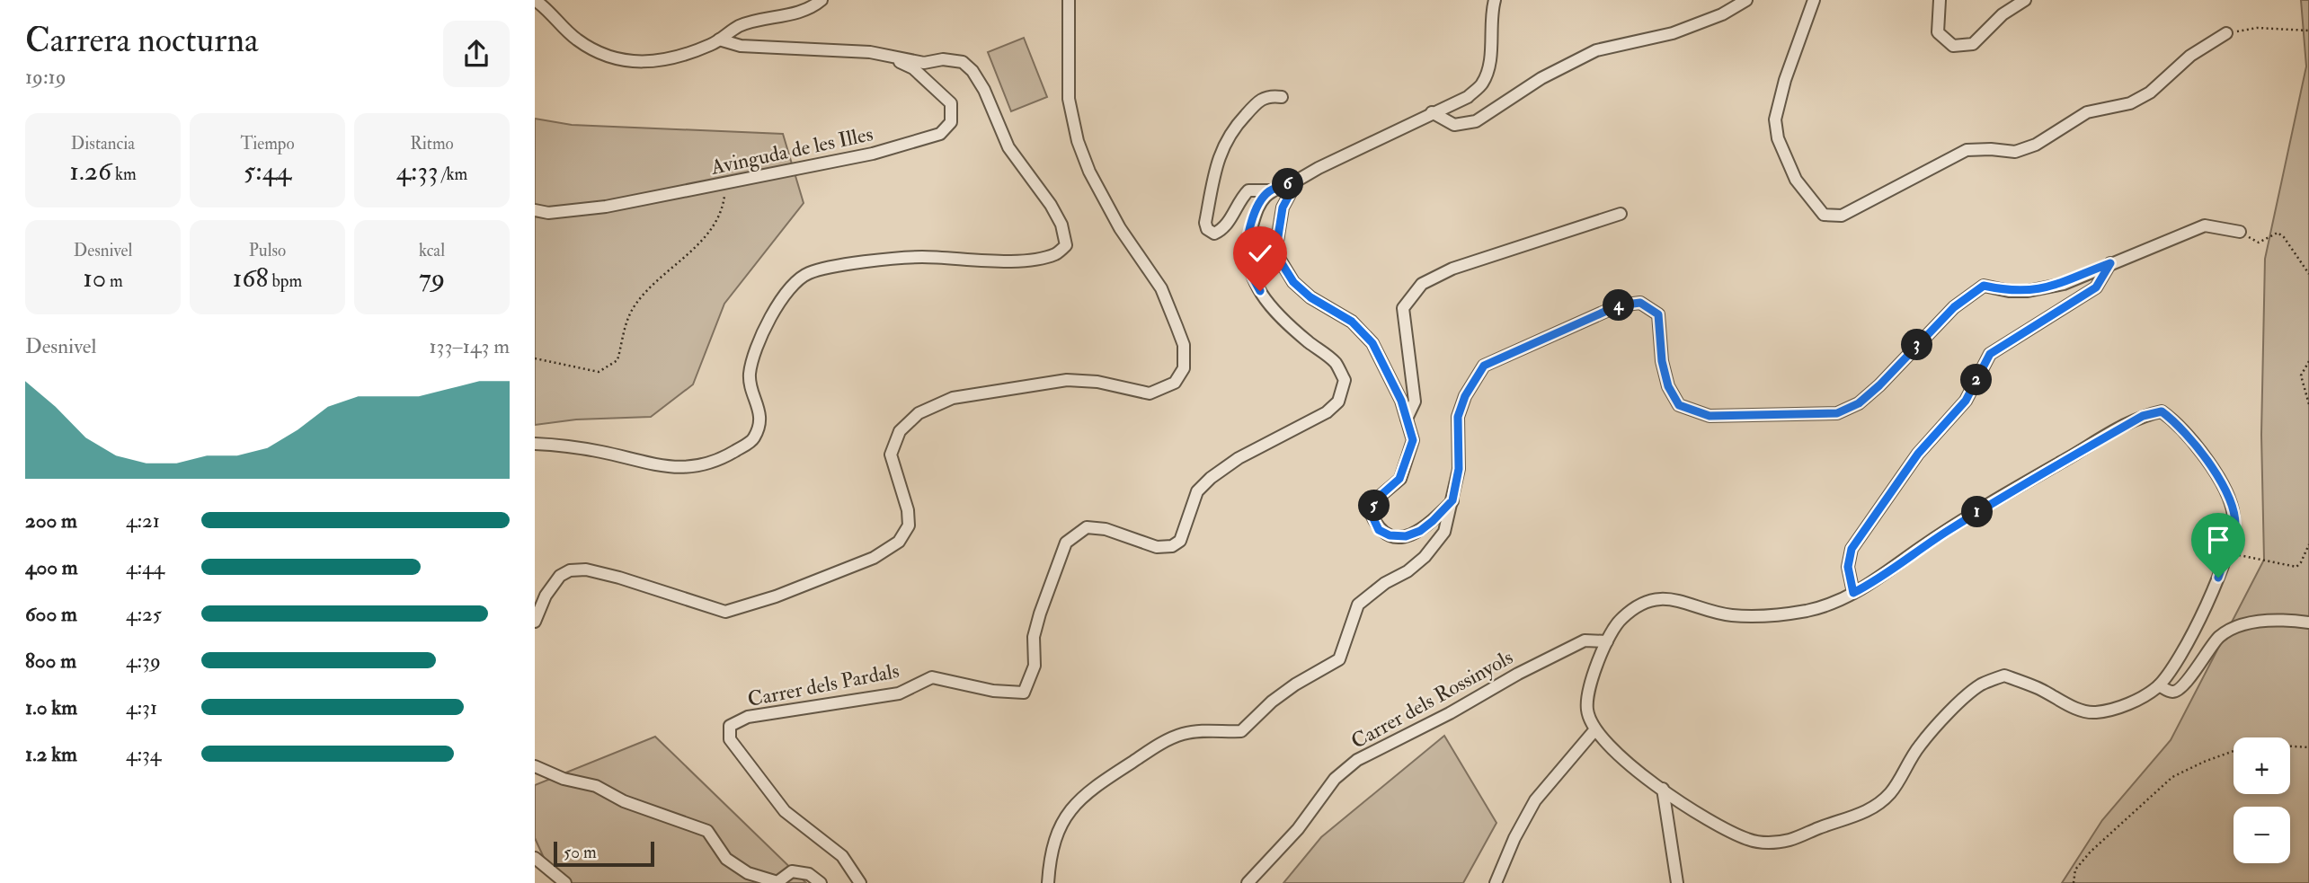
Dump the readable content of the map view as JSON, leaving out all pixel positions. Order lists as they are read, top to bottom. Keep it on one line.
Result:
{"streets":{"street":["Avinguda de les Illes","Carrer dels Pardals","Carrer dels Rossinyols"]},"scale_bar":"50 m","page":{"heading":["Carrera nocturna","19:19"],"stats":[["Distancia","1.26 km"],["Tiempo","5:44"],["Ritmo","4:33 /km"],["Desnivel","10 m"],["Pulso","168 bpm"],["kcal","79"]],"pins":["6","4","3","2","5","1"],"chart":["Desnivel","133–143 m"],"list":[{"name":"200 m","note":"4:21"},{"name":"400 m","note":"4:44"},{"name":"600 m","note":"4:25"},{"name":"800 m","note":"4:39"},{"name":"1.0 km","note":"4:31"},{"name":"1.2 km","note":"4:34"}],"map_buttons":["+","−"],"scale":"50 m"}}
